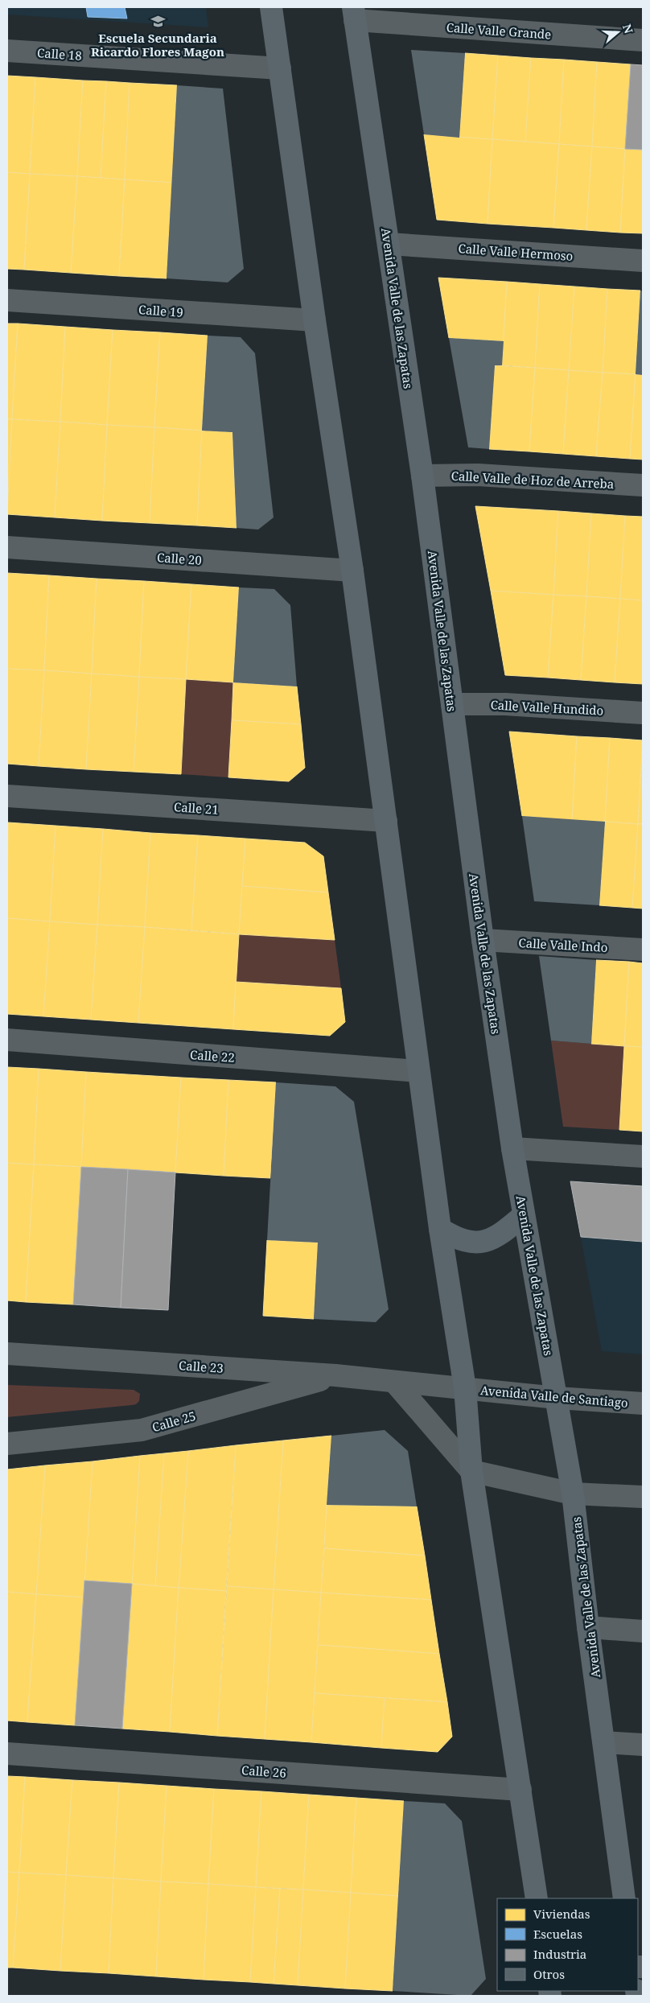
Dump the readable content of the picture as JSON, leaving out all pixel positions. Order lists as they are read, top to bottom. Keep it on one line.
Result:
{"streets":{"main road":["Avenida Valle de las Zapatas"],"street":["Calle Valle Grande","Calle 18","Calle Valle Hermoso","Calle 19","Calle Valle de Hoz de Arreba","Calle 20","Calle Valle Hundido","Calle 21","Calle Valle Indo","Calle 22","Calle 23","Avenida Valle de Santiago","Calle 25","Calle 26"]},"crossings":[["Calle Valle Grande","Avenida Valle de las Zapatas"],["Calle Valle Hermoso","Avenida Valle de las Zapatas"],["Avenida Valle de las Zapatas","Calle Valle de Hoz de Arreba"],["Avenida Valle de las Zapatas","Calle Valle Hundido"],["Avenida Valle de las Zapatas","Calle Valle Indo"],["Avenida Valle de las Zapatas","Avenida Valle de Santiago"],["Calle 23","Avenida Valle de Santiago"],["Calle 23","Calle 25"]],"places":{"school or university":["Escuela Secundaria Ricardo Flores Magon"]},"legend":["Viviendas","Escuelas","Industria","Otros"],"north":"right"}
